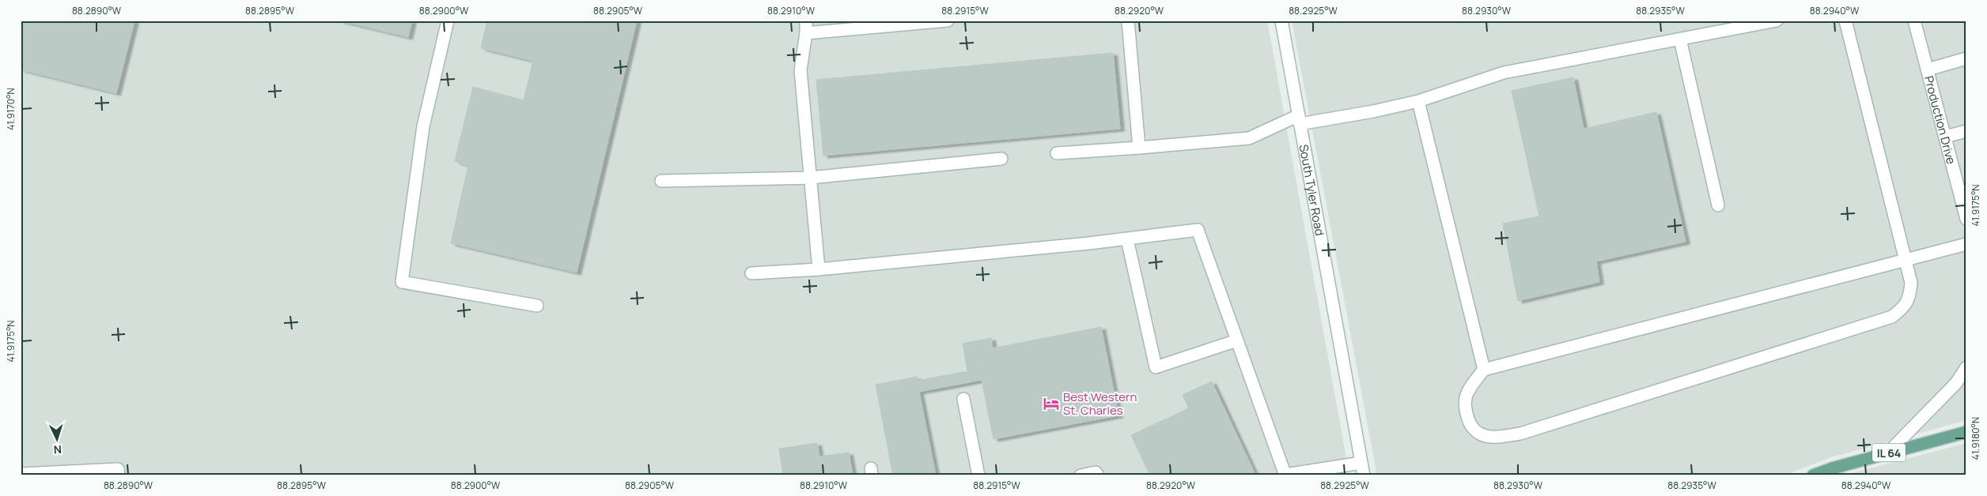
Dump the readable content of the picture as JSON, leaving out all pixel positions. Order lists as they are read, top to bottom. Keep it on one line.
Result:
{"streets":{"main road":["IL 64"],"street":["Production Drive","South Tyler Road"]},"places":{"hotel":["Best Western St. Charles"]},"north":"bottom","coordinates":["88.2890°W","88.2895°W","88.2900°W","88.2905°W","88.2910°W","88.2915°W","88.2920°W","88.2925°W","88.2930°W","88.2935°W","88.2940°W","41.9170°N","41.9175°N","41.9180°N"]}
